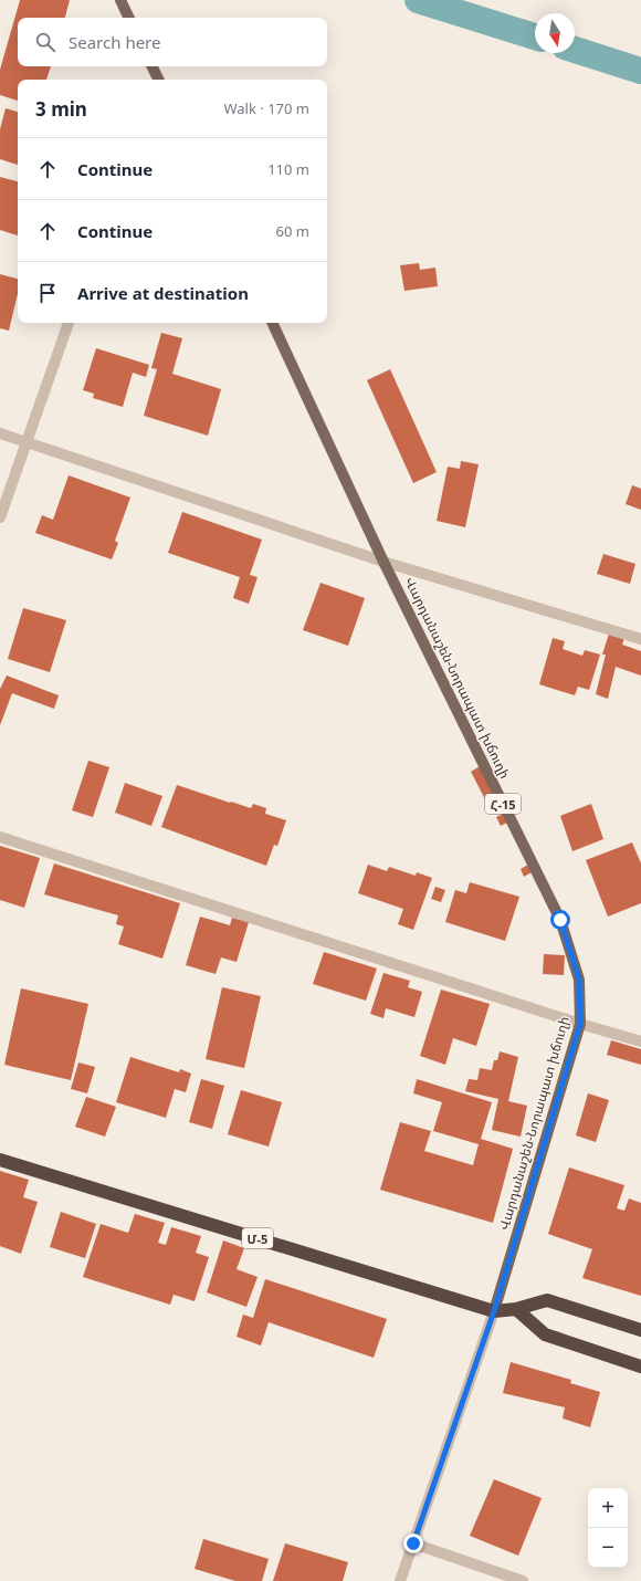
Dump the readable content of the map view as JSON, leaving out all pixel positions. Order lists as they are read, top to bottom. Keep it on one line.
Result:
{"streets":{"highway":["Մ-5"],"main road":["Վարդանաշեն-Նորապատ խճուղի","Հ-15"]},"crossings":[["Վարդանաշեն-Նորապատ խճուղի","Մ-5"]],"north":"bottom","page":{"search":"Search here","heading":["3 min","Walk · 170 m"],"list":[["Continue","110 m"],["Continue","60 m"],"Arrive at destination"],"map_buttons":["+","−"]}}
